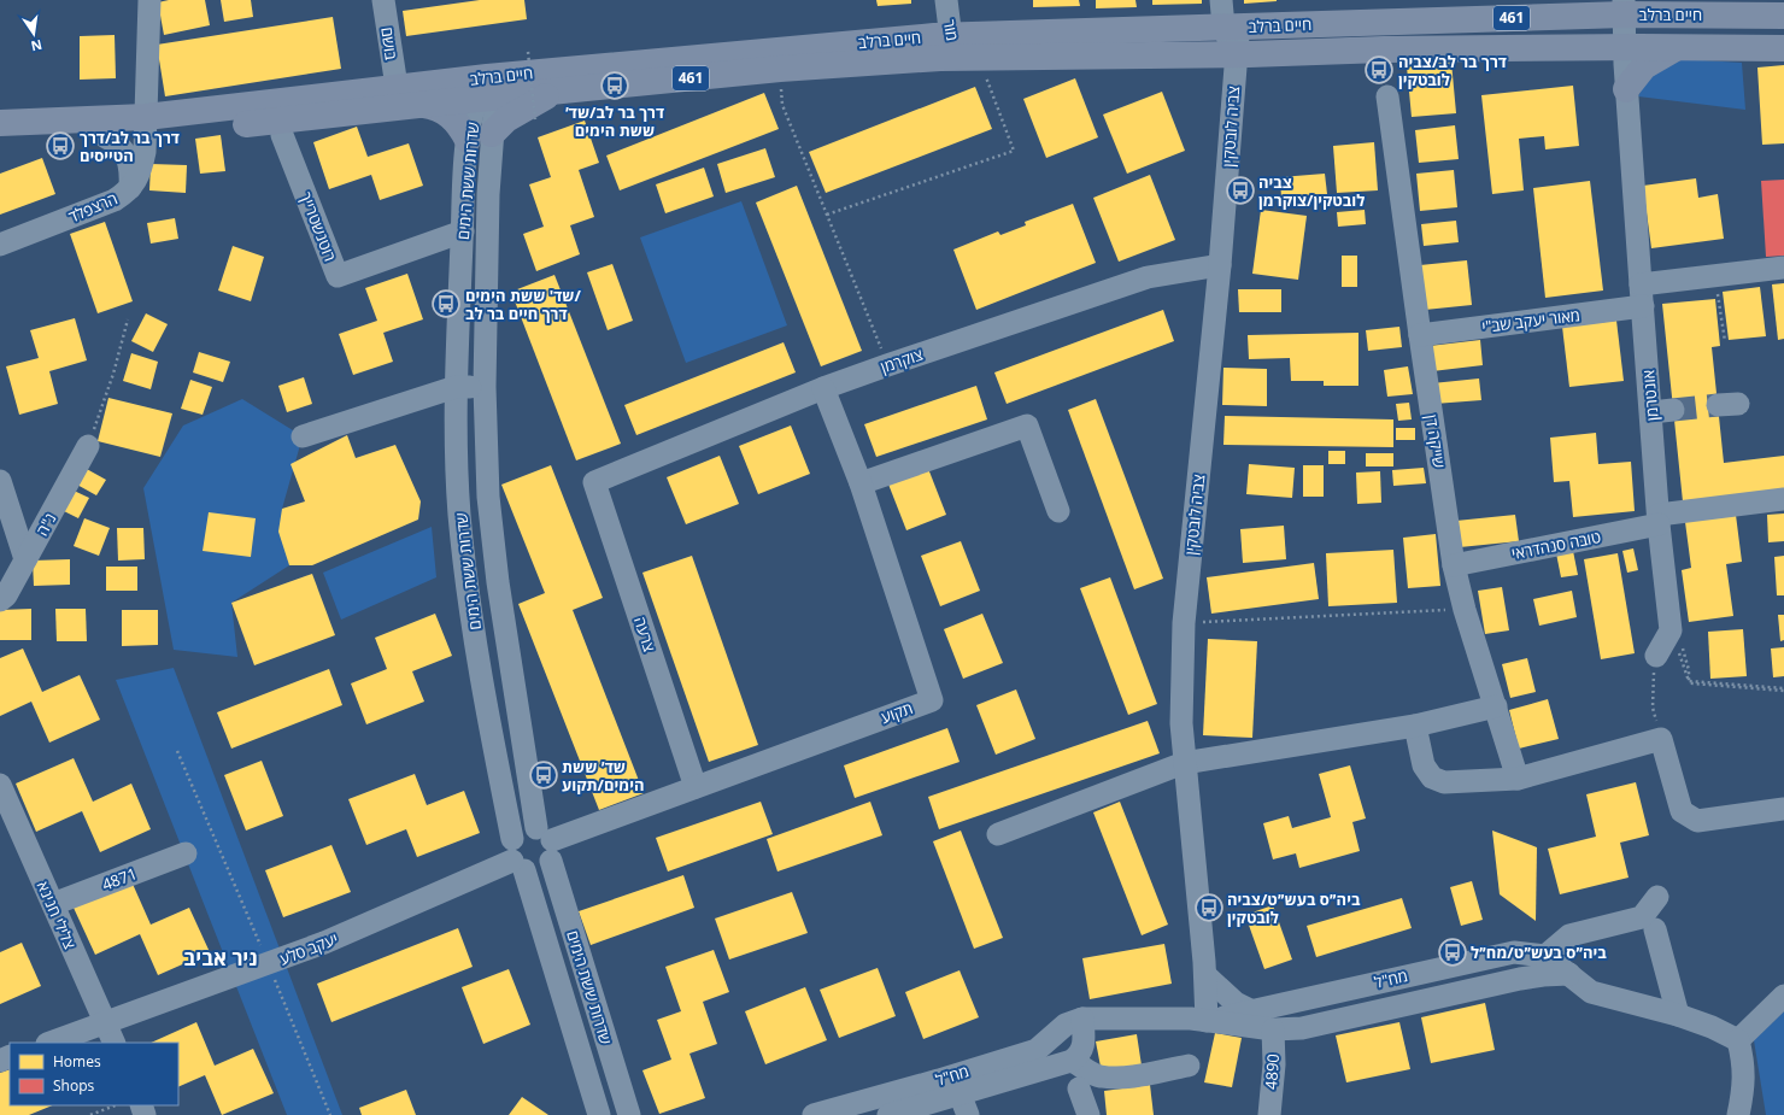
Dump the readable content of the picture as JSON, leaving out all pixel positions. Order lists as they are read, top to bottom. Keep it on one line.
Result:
{"streets":{"main road":["חיים ברלב","461"],"street":["מור","בושם","צביה לובטקין","שדרות ששת הימים","הרצפלד","רוטנשטרייך","מאור יעקב שב\"י","צוקרמן","אונטרמן","שייקה דן","נ\"ה","טובה סנהדראי","צרעה","תקוע","4871","צלילי חנינא","יעקב סלע","מח\"ל","4890"]},"crossings":[["חיים ברלב","מור"],["חיים ברלב","בושם"],["חיים ברלב","צביה לובטקין"],["חיים ברלב","שדרות ששת הימים"],["חיים ברלב","הרצפלד"],["חיים ברלב","אונטרמן"],["צביה לובטקין","צוקרמן"],["צביה לובטקין","מח\"ל"],["שדרות ששת הימים","רוטנשטרייך"],["שדרות ששת הימים","תקוע"],["שדרות ששת הימים","יעקב סלע"],["מאור יעקב שב\"י","אונטרמן"],["מאור יעקב שב\"י","שייקה דן"],["צוקרמן","צרעה"],["צוקרמן","תקוע"],["אונטרמן","טובה סנהדראי"],["שייקה דן","טובה סנהדראי"],["צרעה","תקוע"],["4871","צלילי חנינא"],["צלילי חנינא","יעקב סלע"],["מח\"ל","4890"]],"districts":["ניר אביב"],"places":{"bus stop":["דרך בר לב/צביה לובטקין","דרך בר לב/שד׳ ששת הימים","דרך בר לב/דרך הטייסים","צביה לובטקין/צוקרמן","שד' ששת הימים/ דרך חיים בר לב","שד׳ ששת הימים/תקוע","ביה״ס בעש״ט/צביה לובטקין","ביה״ס בעש״ט/מח״ל"]},"legend":["Homes","Shops"],"north":"bottom"}
